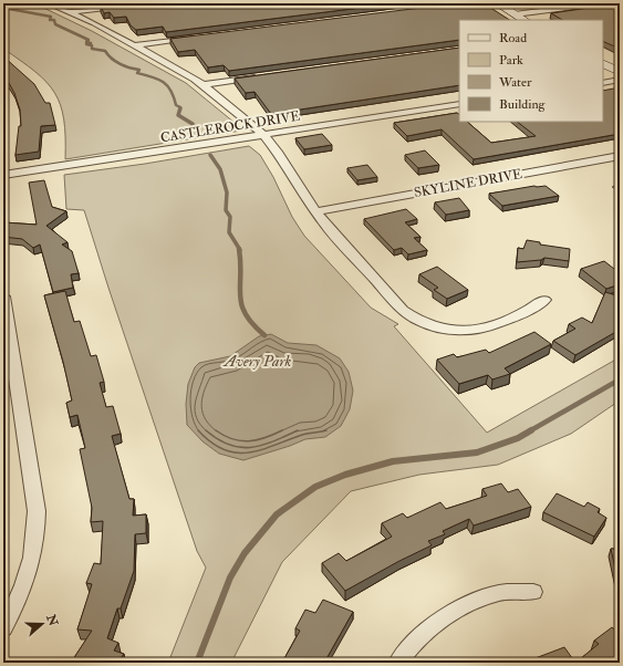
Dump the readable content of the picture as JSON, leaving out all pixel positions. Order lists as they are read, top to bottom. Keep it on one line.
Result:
{"streets":{"street":["CASTLEROCK DRIVE","SKYLINE DRIVE"]},"parks":["Avery Park"],"legend":["Road","Park","Water","Building"],"north":"right"}
